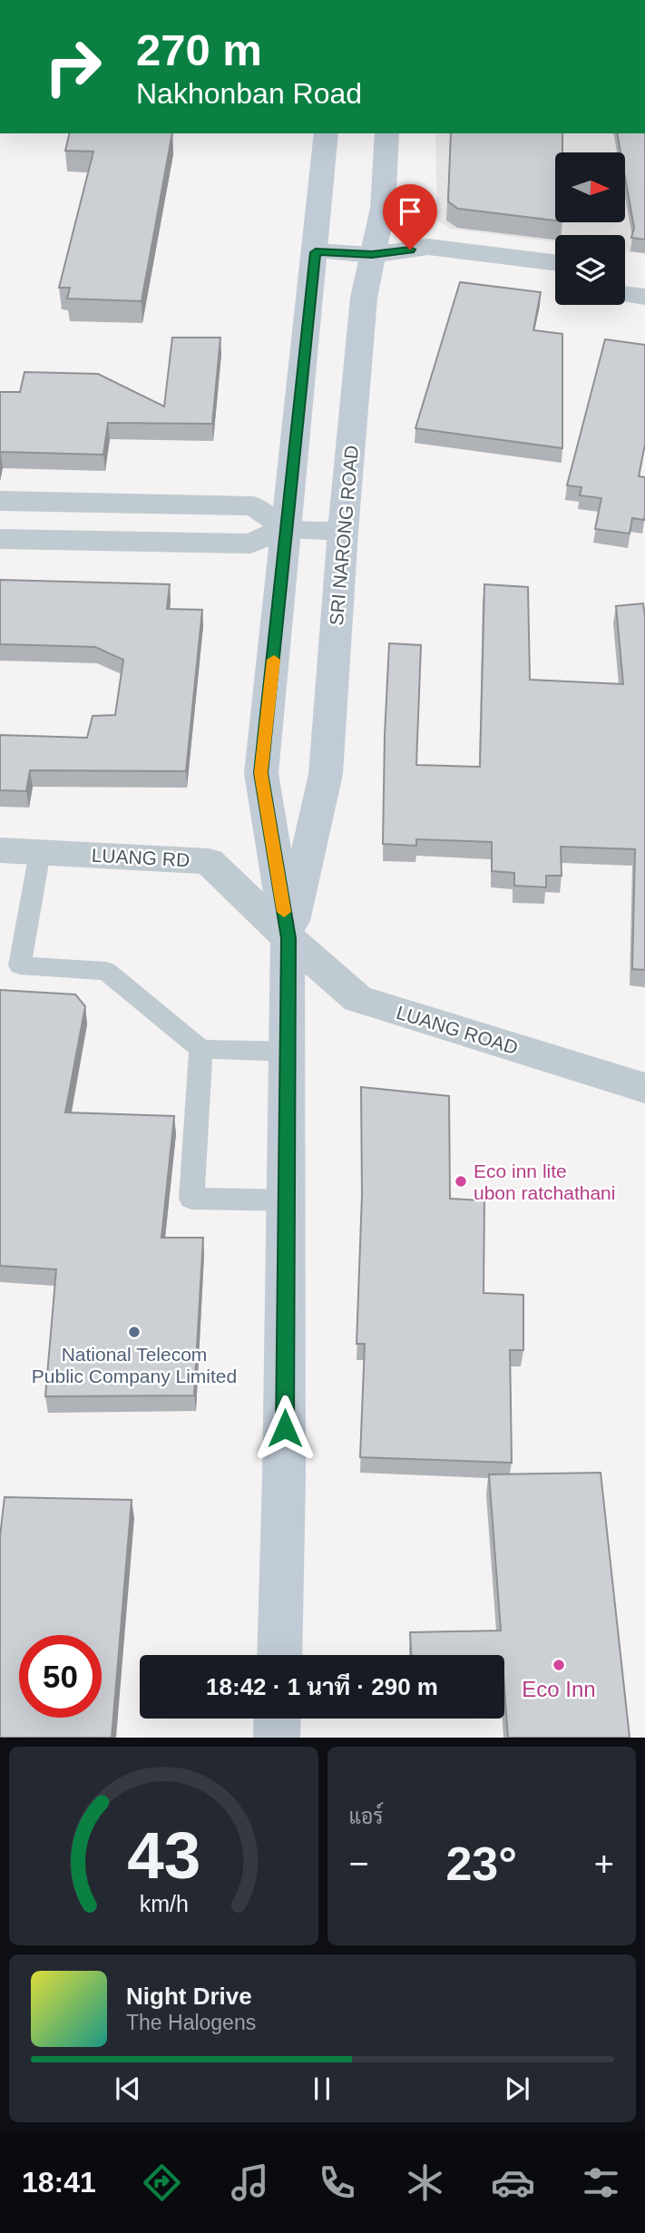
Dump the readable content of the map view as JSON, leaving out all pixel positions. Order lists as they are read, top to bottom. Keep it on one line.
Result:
{"streets":{"main road":["SRI NARONG ROAD"],"street":["LUANG RD","LUANG ROAD"]},"crossings":[["SRI NARONG ROAD","LUANG RD"],["SRI NARONG ROAD","LUANG ROAD"],["LUANG RD","LUANG ROAD"]],"places":["Eco inn lite ubon ratchathani","National Telecom Public Company Limited","Eco Inn"],"north":"right","page":{"turn":["270 m","Nakhonban Road"],"limit":"50","trip":"18:42 · 1 นาที · 290 m","tile":"แอร์","heat":["−","23°","+"],"song":["Night Drive","The Halogens"],"tabs":"18:41","gauge":["43","km/h"]}}
